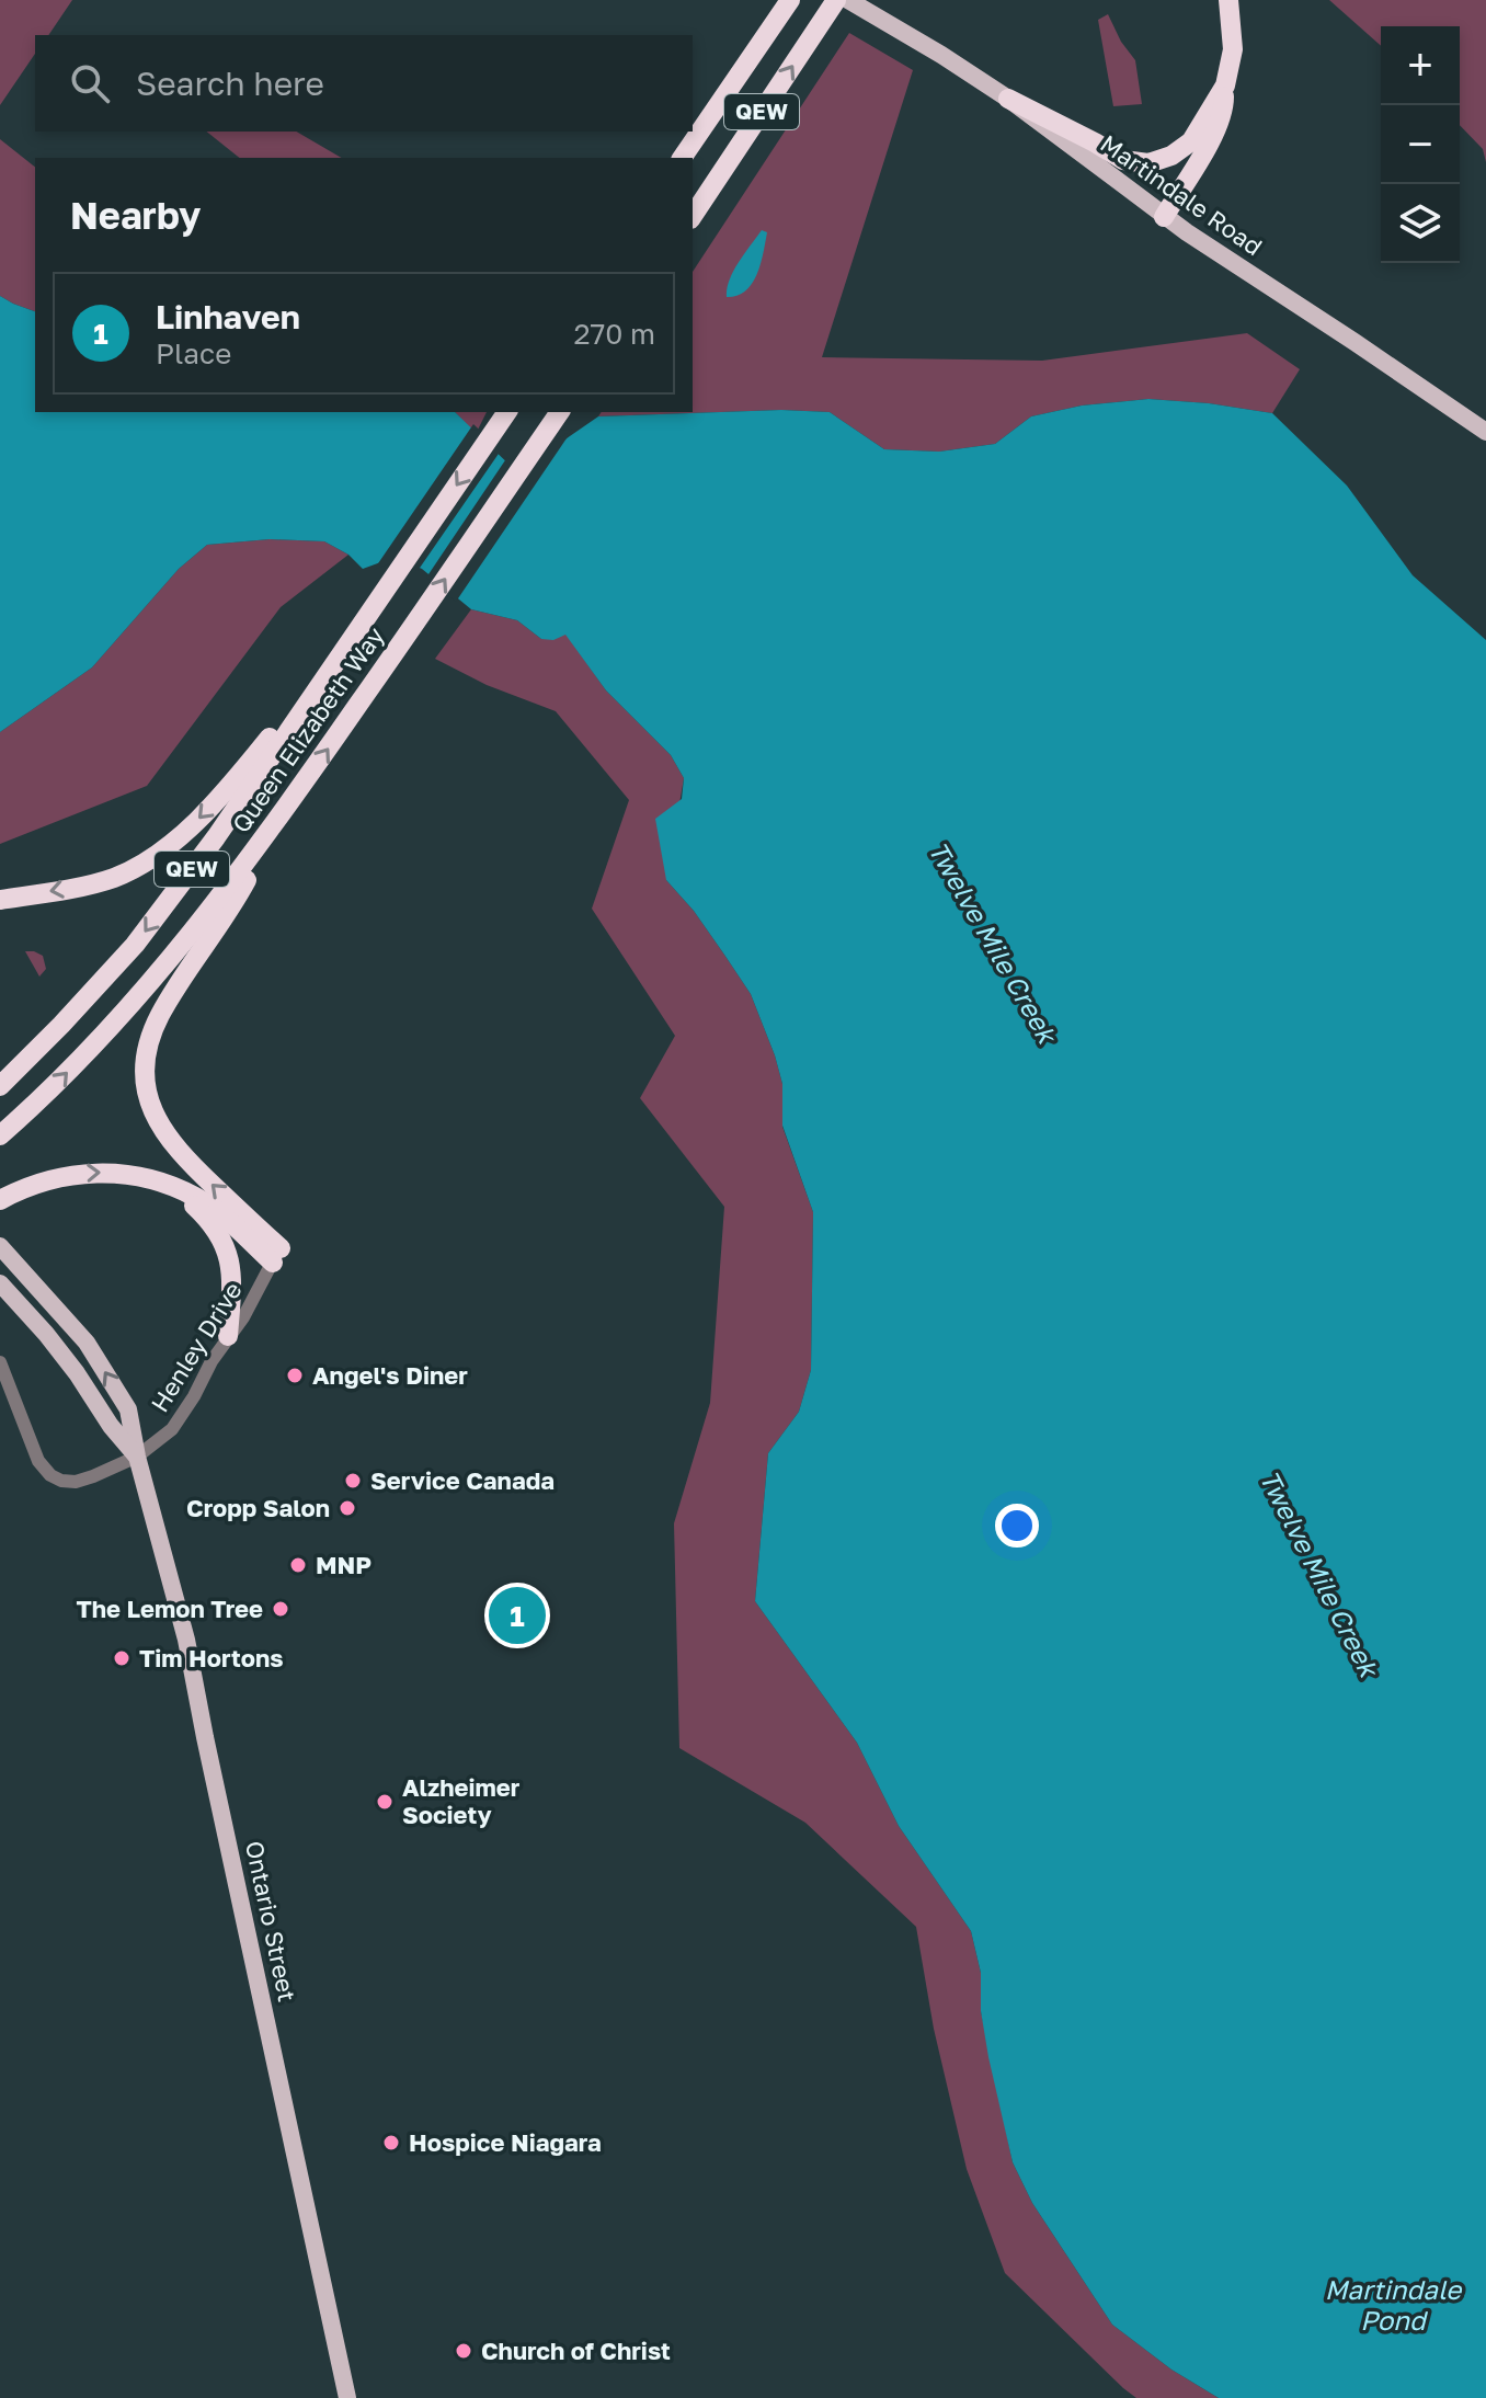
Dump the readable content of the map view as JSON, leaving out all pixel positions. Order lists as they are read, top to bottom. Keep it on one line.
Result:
{"streets":{"highway":["QEW","Queen Elizabeth Way"],"main road":["Martindale Road","Ontario Street"],"street":["Henley Drive"]},"crossings":[["QEW","Martindale Road"],["Henley Drive","Ontario Street"]],"water":["Twelve Mile Creek","Martindale Pond"],"places":["Angel's Diner","Service Canada","Cropp Salon","MNP","The Lemon Tree","Tim Hortons","Alzheimer Society","Hospice Niagara","Church of Christ"],"page":{"map_buttons":["+","−"],"search":"Search here","heading":"Nearby","list":[{"mark":"1","name":"Linhaven","note":"Place","value":"270 m"}],"pins":"1"}}
